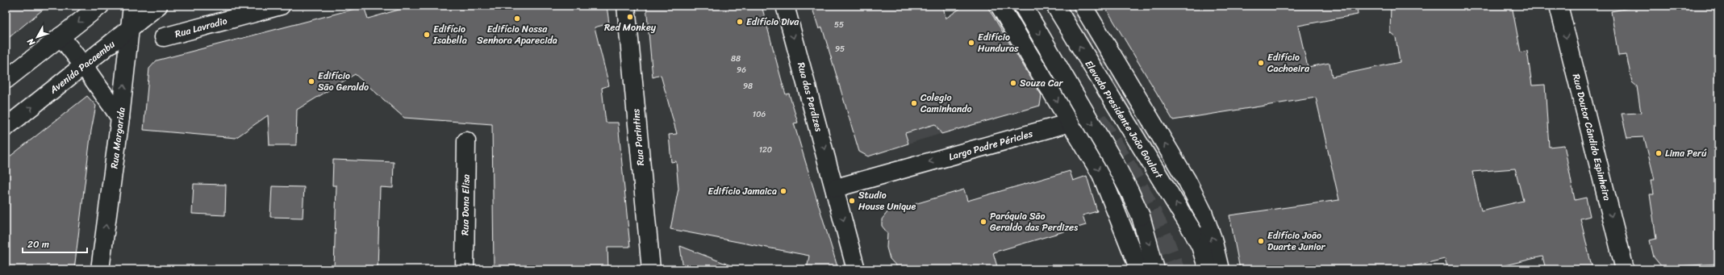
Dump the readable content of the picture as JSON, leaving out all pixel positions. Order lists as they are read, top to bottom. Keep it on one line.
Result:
{"streets":{"main road":["Rua Lavradio","Avenida Pacaembu","Rua das Perdizes","Elevado Presidente João Goulart","Rua Parintins","Rua Doutor Cândido Espinheira","Rua Margarida","Largo Padre Péricles","Rua Dona Elisa"]},"crossings":[["Avenida Pacaembu","Rua Margarida"],["Rua das Perdizes","Largo Padre Péricles"]],"one_way":["Rua das Perdizes","Rua Doutor Cândido Espinheira","Rua Margarida","Largo Padre Péricles"],"places":["Red Monkey","Edifício Nossa Senhora Aparecida","Edifício Diva","Edifício Isabella","Edifício Hunduras","Edifício Cachoeira","Edifício São Geraldo","Souza Car","Colegio Caminhando","Lima Perú","Edifício Jamaica","Studio House Unique","Paróquia São Geraldo das Perdizes","Edifício João Duarte Junior"],"house_numbers":["55","95","88","96","98","106","120"],"scale_bar":"20 m","north":"bottom left"}
